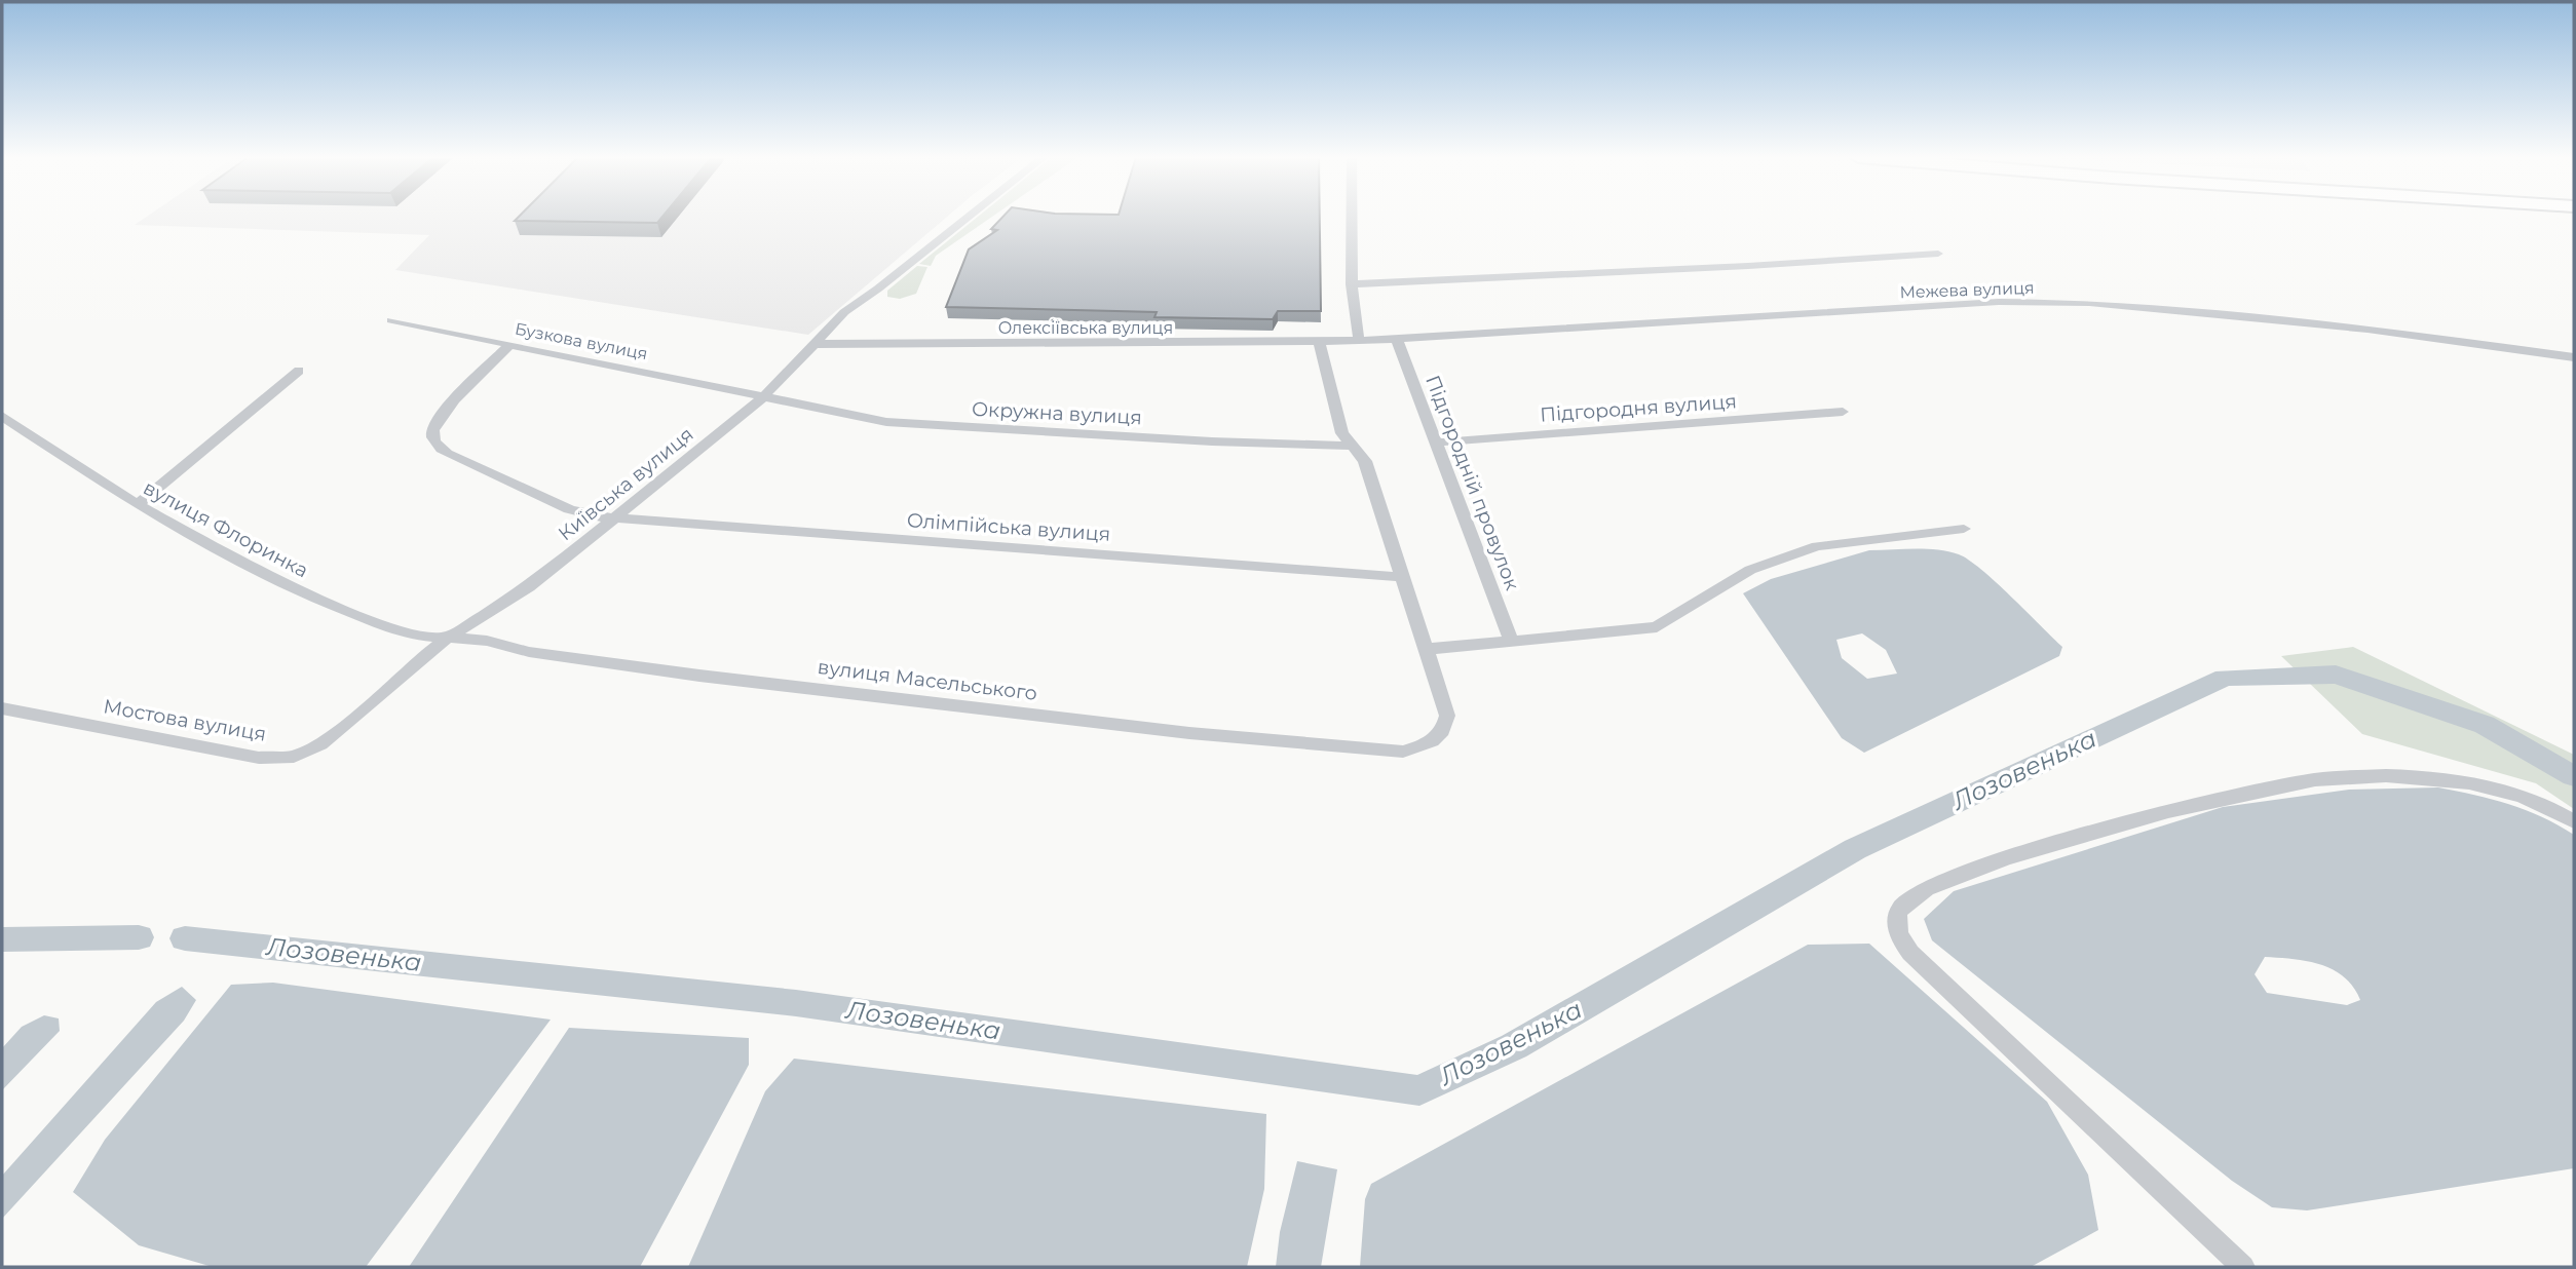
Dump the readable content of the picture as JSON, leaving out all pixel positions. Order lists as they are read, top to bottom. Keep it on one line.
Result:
{"streets":{"street":["Межева вулиця","Олексіївська вулиця","Бузкова вулиця","Підгородня вулиця","Окружна вулиця","Підгородній провулок","Київська вулиця","Олімпійська вулиця","вулиця Флоринка","вулиця Масельського","Мостова вулиця"]},"crossings":[["Межева вулиця","Олексіївська вулиця"],["Межева вулиця","Підгородній провулок"],["Олексіївська вулиця","Київська вулиця"],["Бузкова вулиця","Окружна вулиця"],["Бузкова вулиця","Київська вулиця"],["Бузкова вулиця","Олімпійська вулиця"],["Підгородня вулиця","Підгородній провулок"],["Окружна вулиця","Київська вулиця"],["Київська вулиця","Олімпійська вулиця"],["Київська вулиця","вулиця Флоринка"],["Київська вулиця","вулиця Масельського"],["Київська вулиця","Мостова вулиця"],["вулиця Флоринка","вулиця Масельського"],["вулиця Флоринка","Мостова вулиця"],["вулиця Масельського","Мостова вулиця"]],"water":["Лозовенька"]}
